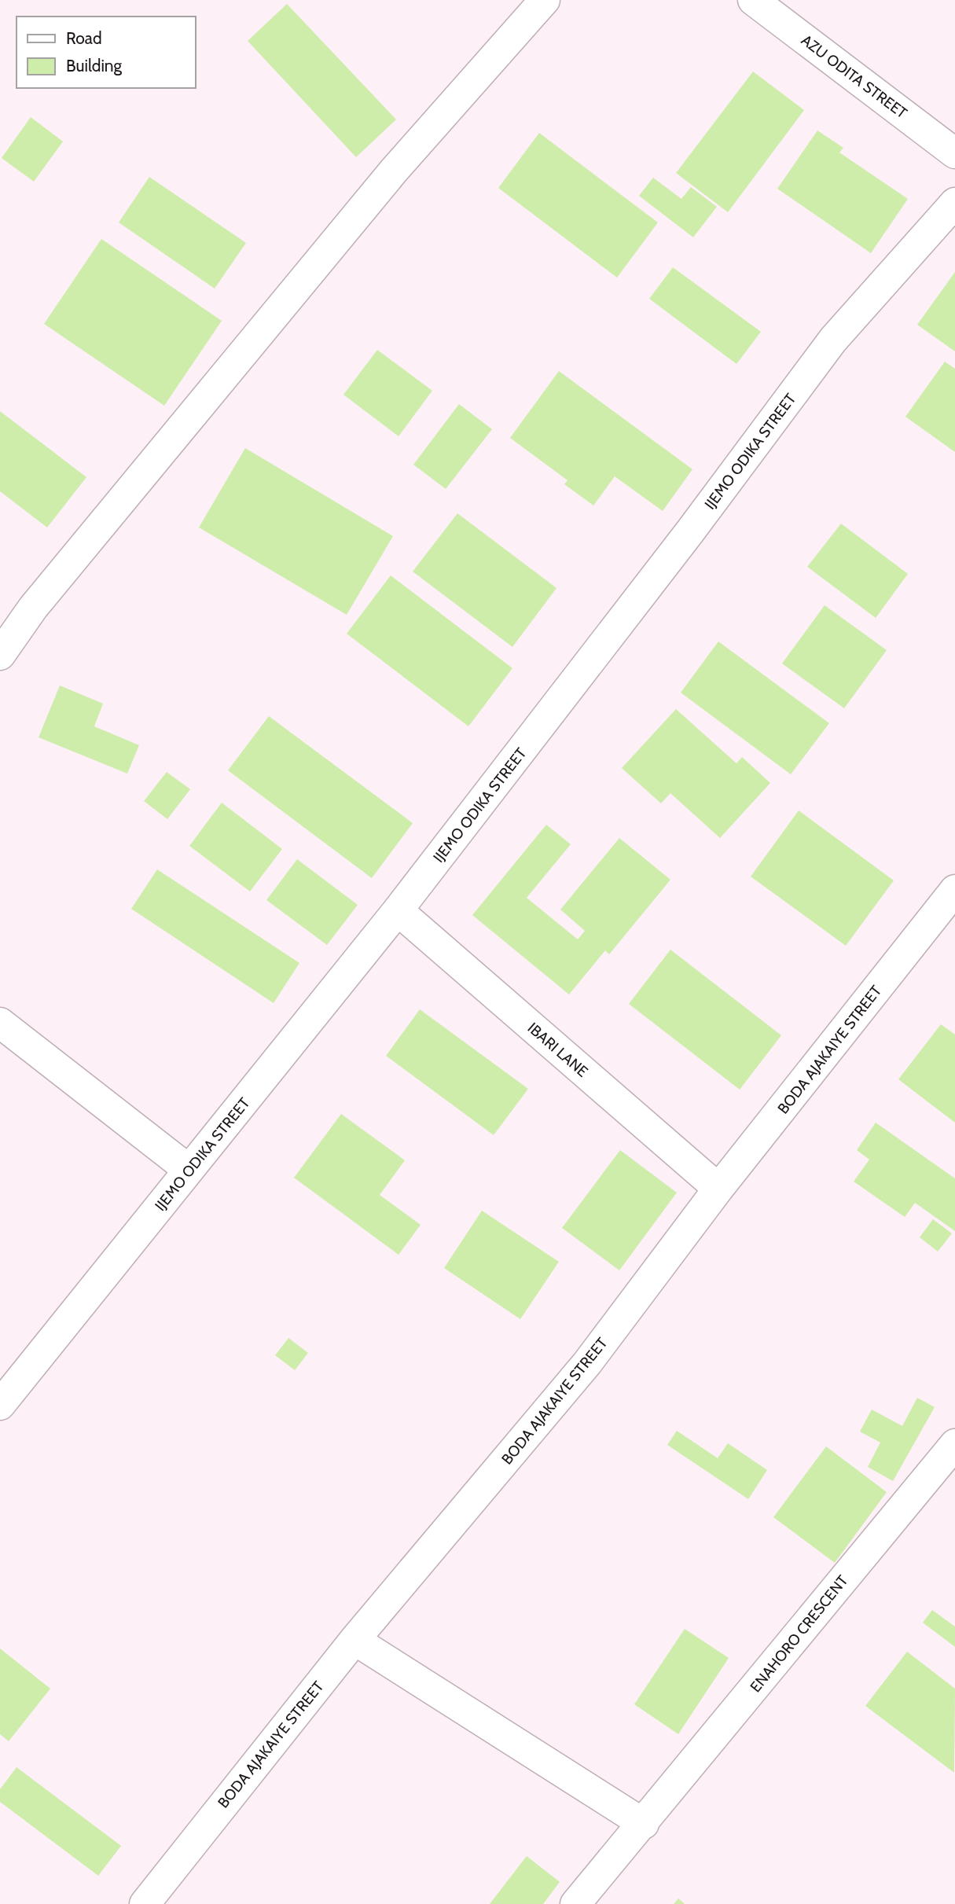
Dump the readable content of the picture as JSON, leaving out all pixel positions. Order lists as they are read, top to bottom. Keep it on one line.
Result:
{"streets":{"street":["AZU ODITA STREET","IJEMO ODIKA STREET","IBARI LANE","BODA AJAKAIYE STREET","ENAHORO CRESCENT"]},"crossings":[["IJEMO ODIKA STREET","IBARI LANE"],["IBARI LANE","BODA AJAKAIYE STREET"]],"legend":["Road","Building"]}
